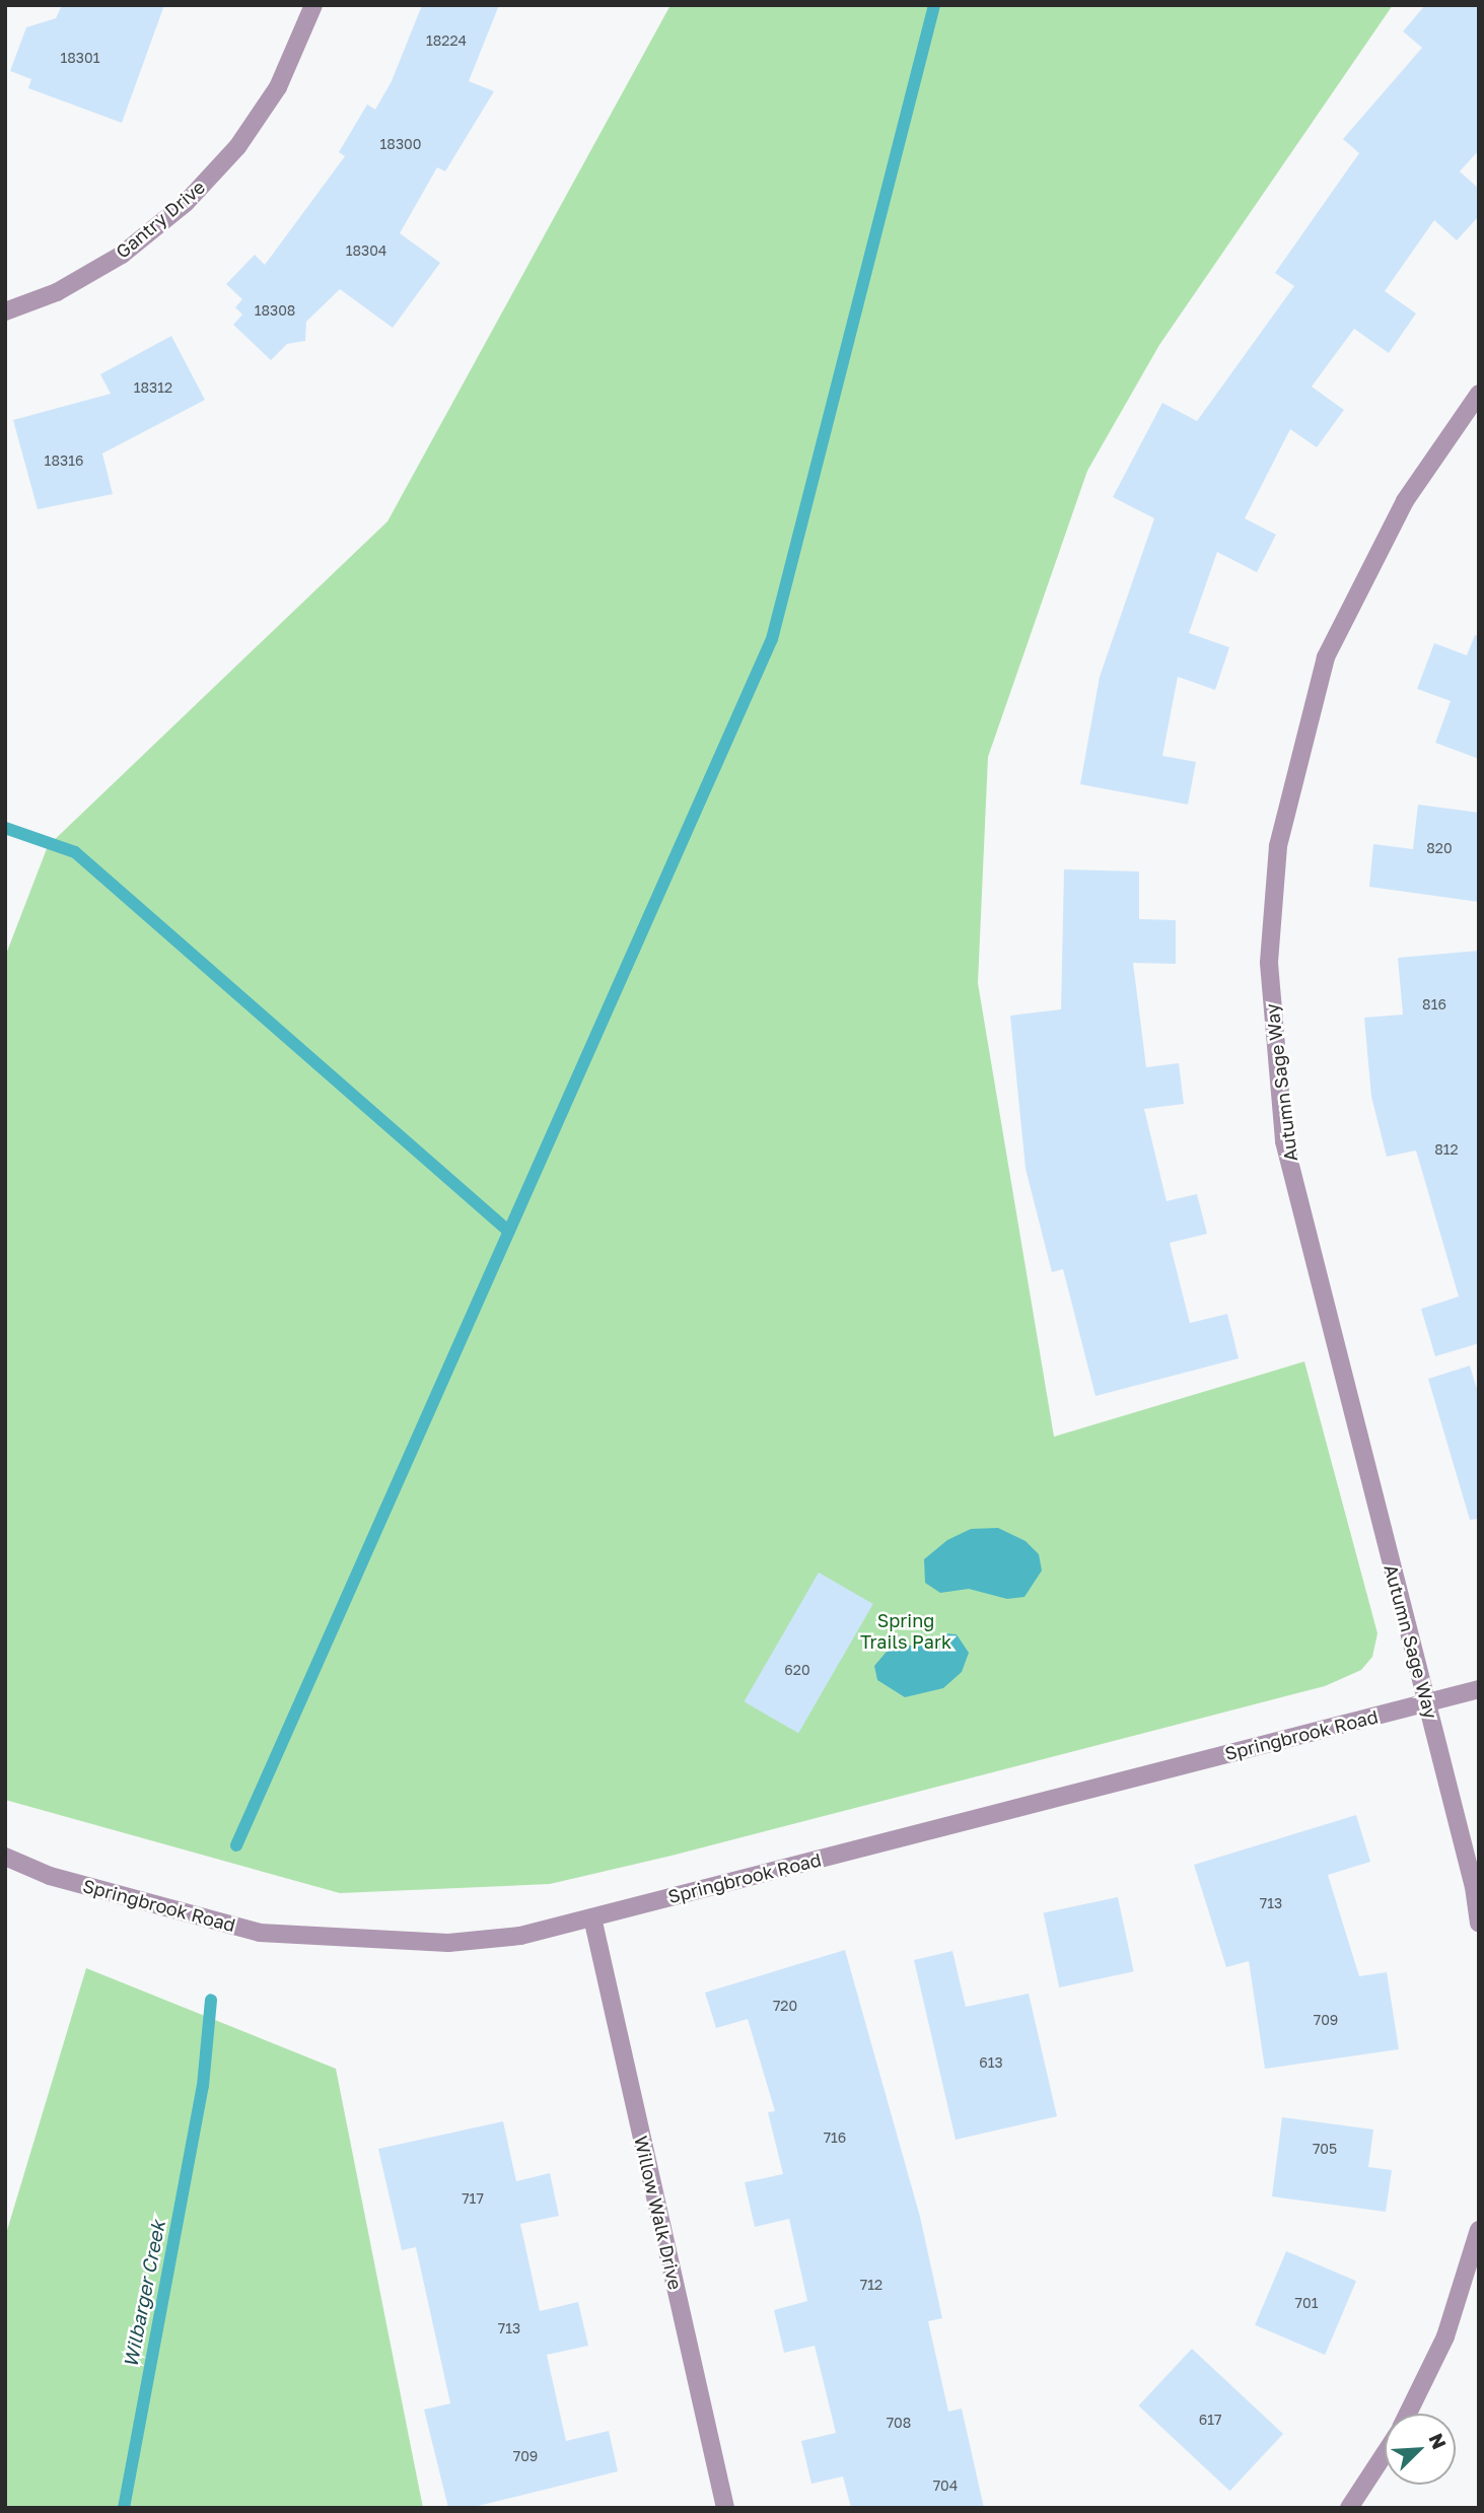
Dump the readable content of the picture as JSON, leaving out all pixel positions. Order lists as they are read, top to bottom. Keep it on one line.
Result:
{"streets":{"street":["Gantry Drive","Autumn Sage Way","Springbrook Road","Willow Walk Drive"]},"crossings":[["Autumn Sage Way","Springbrook Road"],["Springbrook Road","Willow Walk Drive"]],"water":["Wilbarger Creek"],"parks":["Spring Trails Park"],"house_numbers":["18224","18301","18300","18304","18308","18312","18316","820","816","812","620","713","720","709","613","716","705","717","712","701","713","617","708","709","704"],"north":"top right"}
